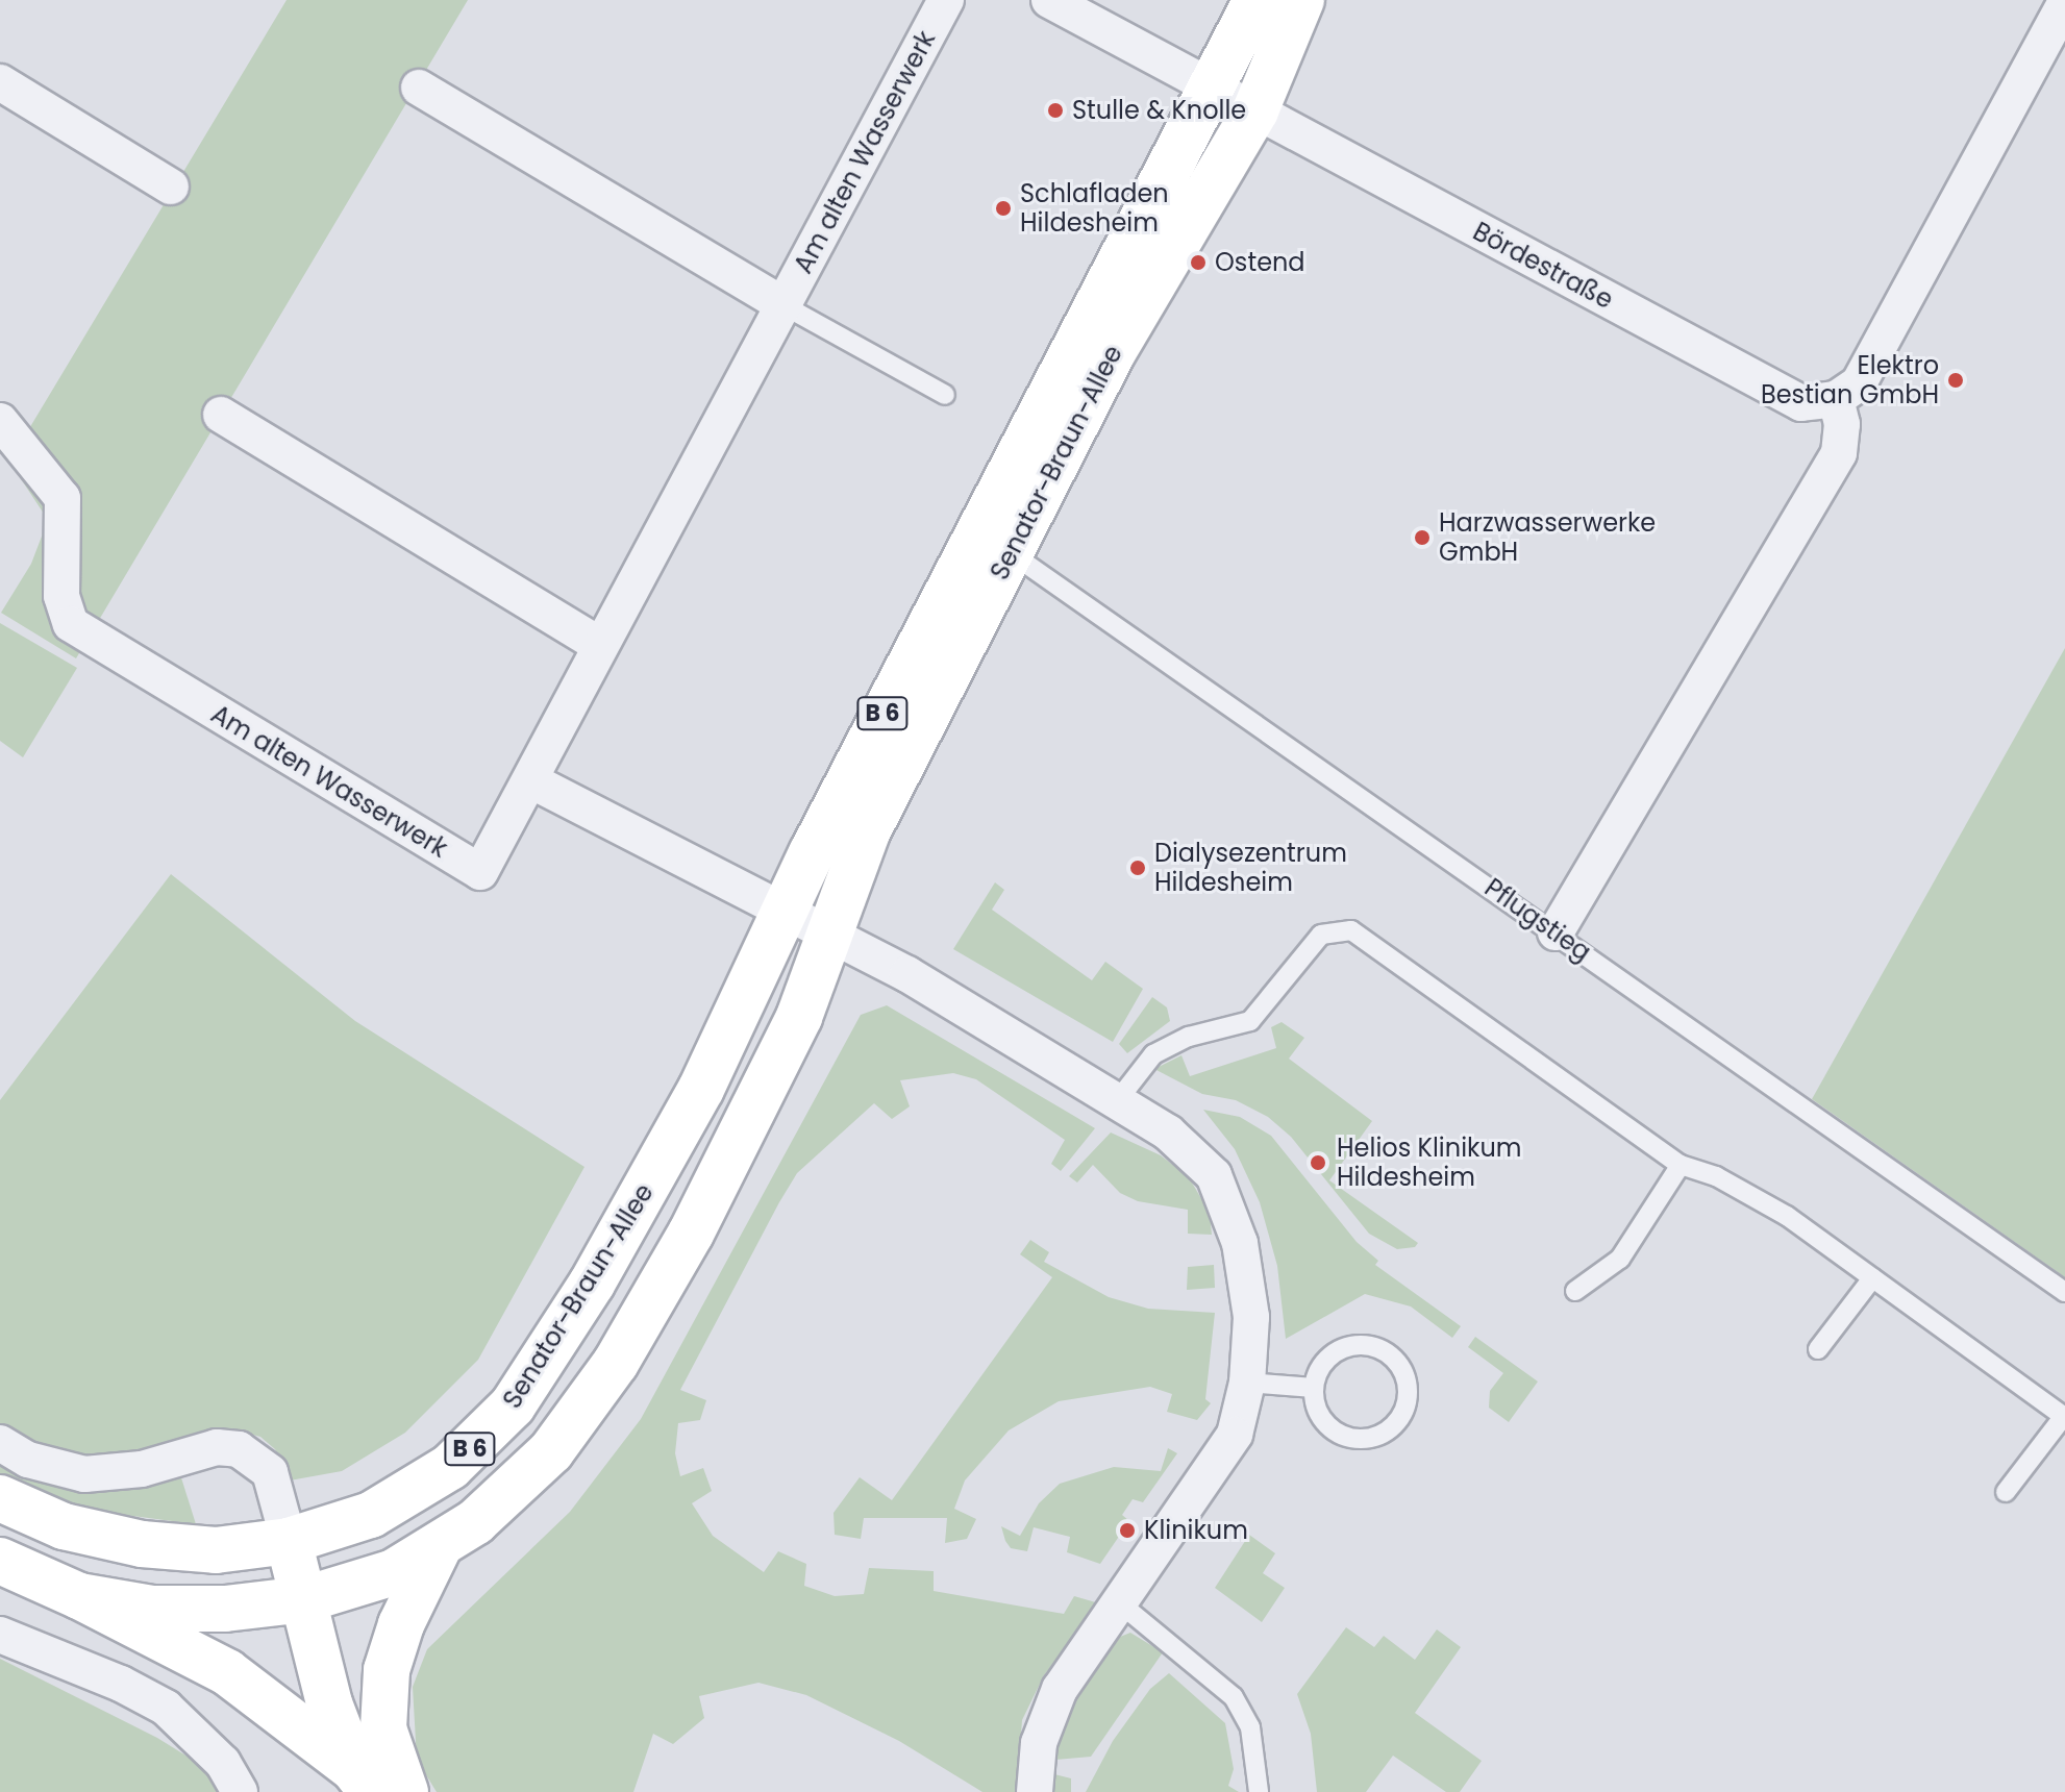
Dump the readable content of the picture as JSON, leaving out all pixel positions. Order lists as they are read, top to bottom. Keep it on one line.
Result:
{"streets":{"main road":["Senator-Braun-Allee","B 6"],"street":["Am alten Wasserwerk","Bördestraße"],"lane":["Pflugstieg"]},"crossings":[["Bördestraße","Senator-Braun-Allee"],["Senator-Braun-Allee","B 6"],["Senator-Braun-Allee","Pflugstieg"]],"places":["Stulle & Knolle","Schlafladen Hildesheim","Ostend","Elektro Bestian GmbH","Harzwasserwerke GmbH","Dialysezentrum Hildesheim","Helios Klinikum Hildesheim","Klinikum"]}
